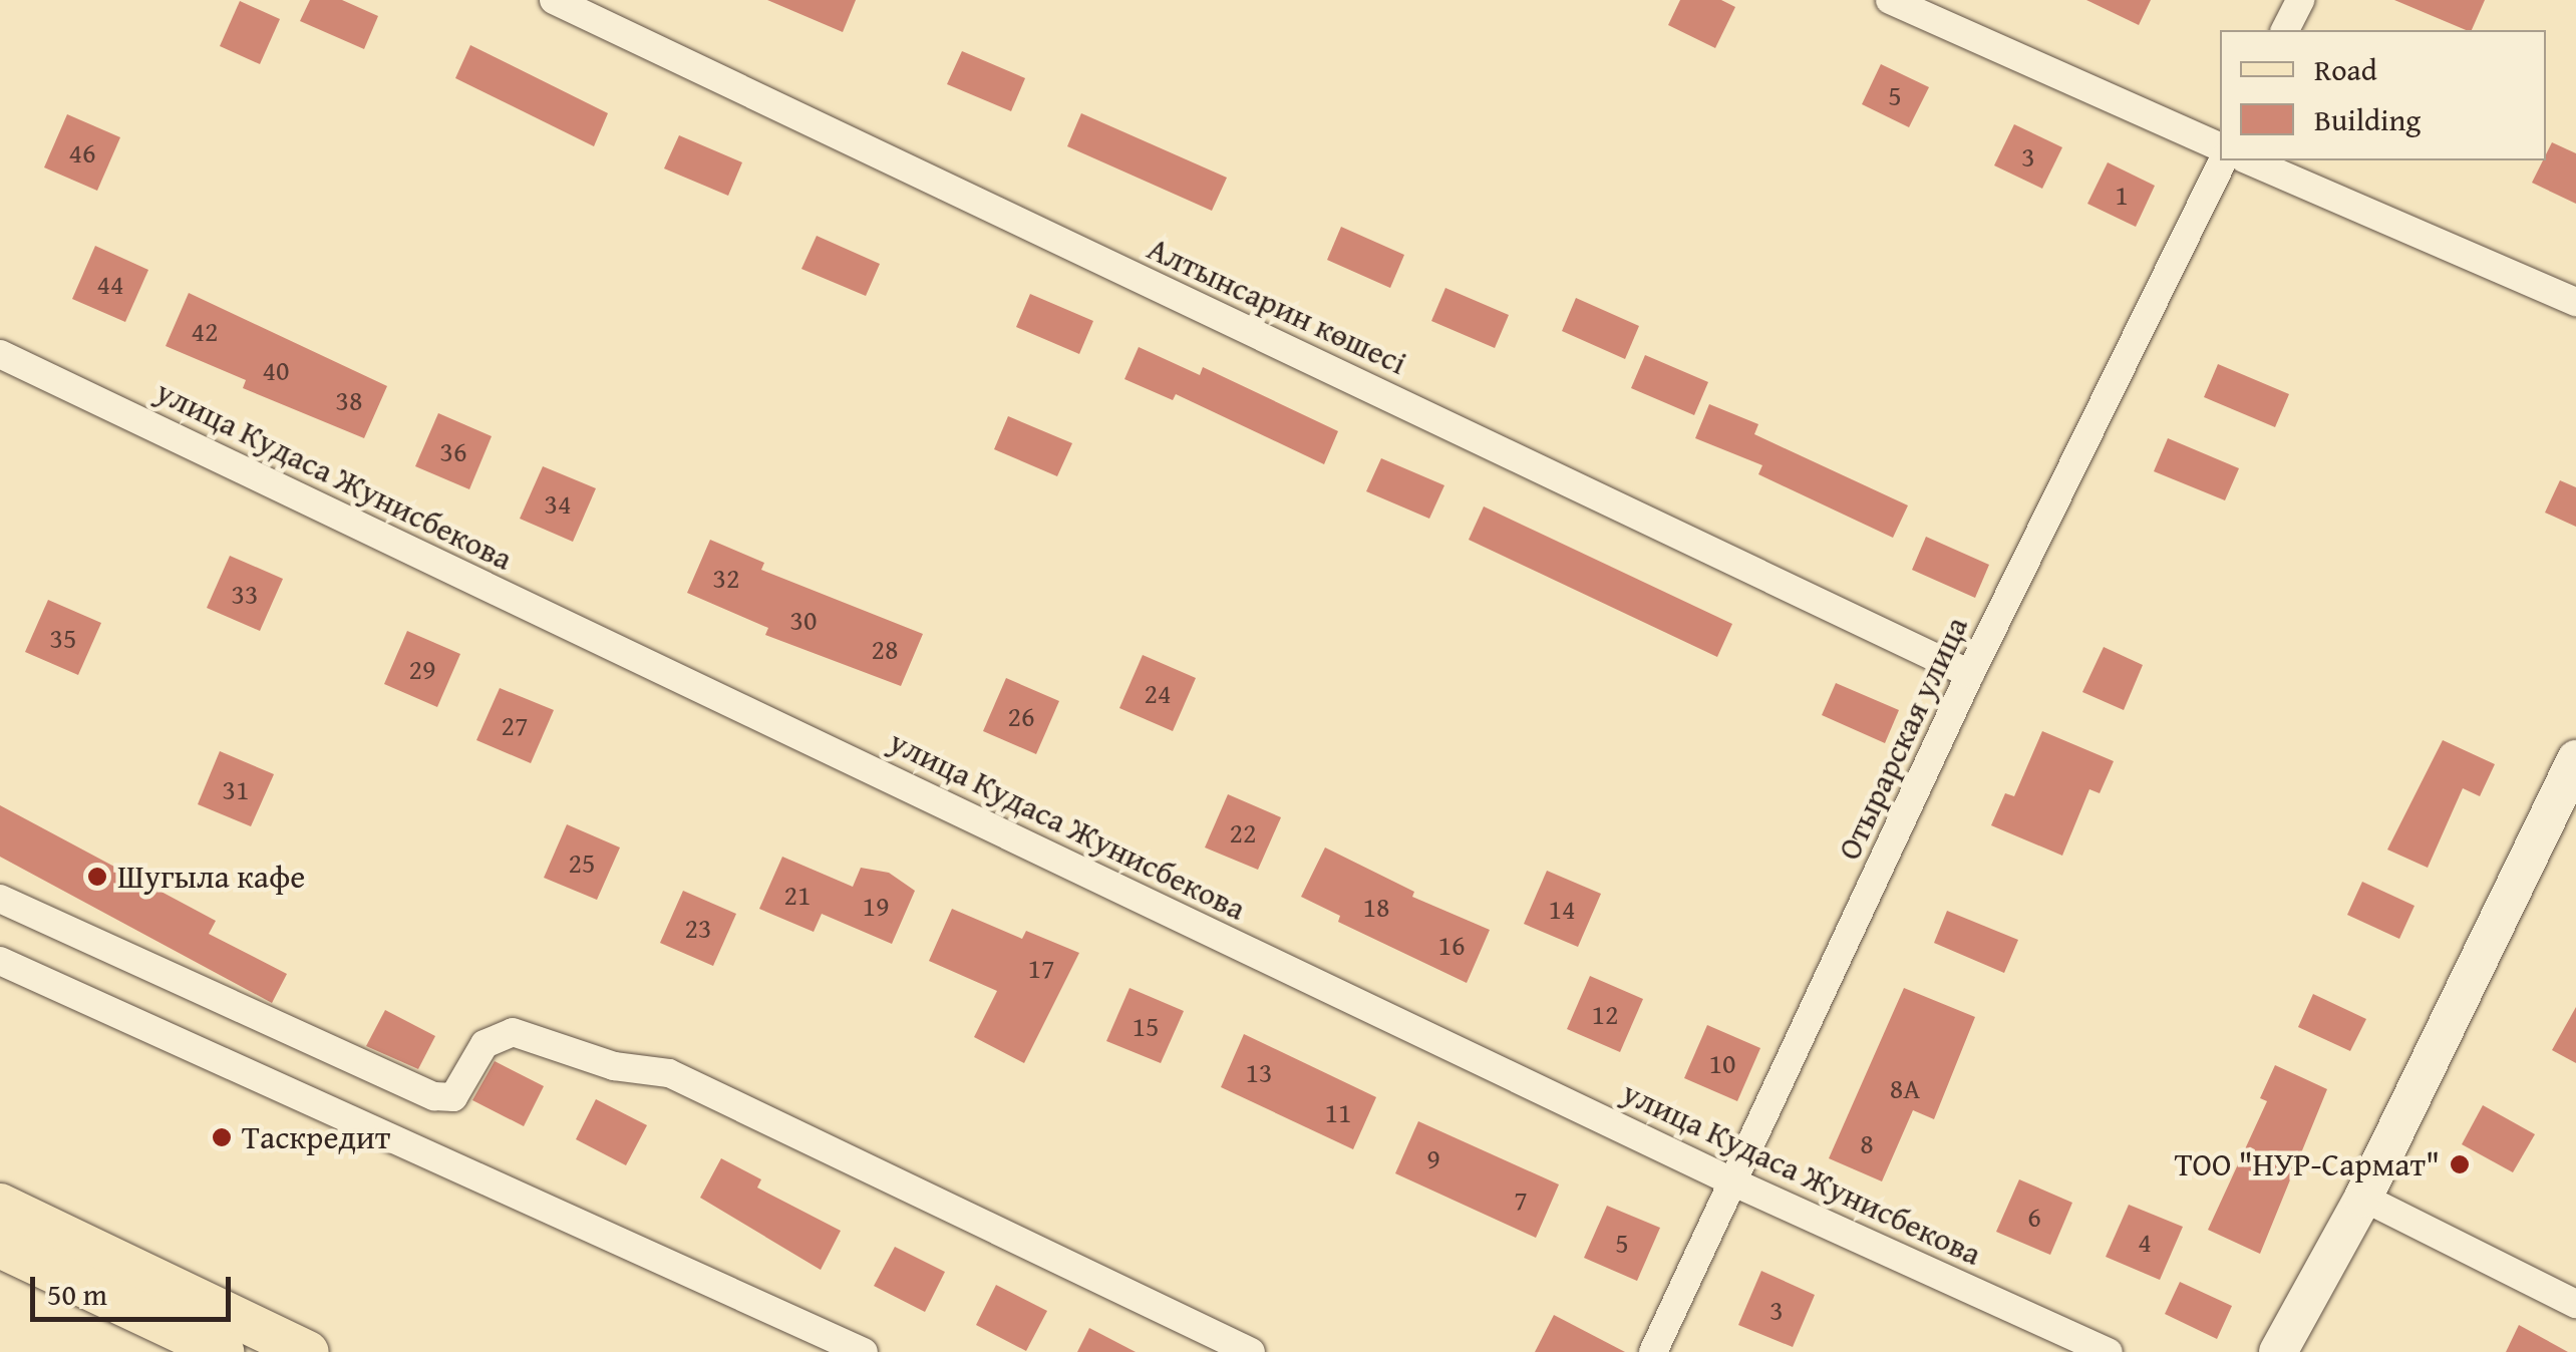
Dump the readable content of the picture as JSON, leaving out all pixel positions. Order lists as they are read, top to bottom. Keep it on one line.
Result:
{"streets":{"street":["Алтынсарин көшесі","улица Кудаса Жунисбекова","Отырарская улица"]},"crossings":[["Алтынсарин көшесі","Отырарская улица"],["улица Кудаса Жунисбекова","Отырарская улица"]],"places":["Шугыла кафе","Таскредит","ТОО \"НУР-Сармат\""],"house_numbers":["5","46","3","1","44","42","40","38","36","34","32","33","30","35","28","29","24","26","27","31","22","25","21","19","18","14","23","16","17","12","15","10","13","8A","11","8","9","7","6","4","5","3"],"legend":["Road","Building"],"scale_bar":"50 m"}
